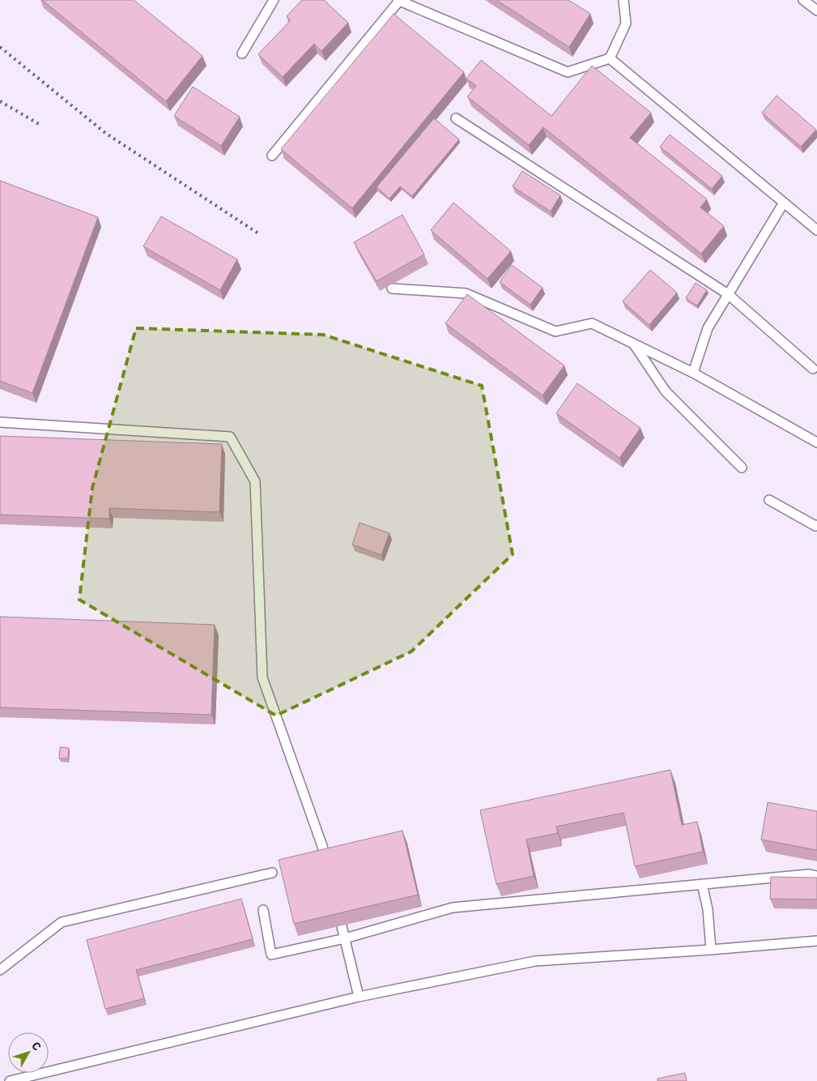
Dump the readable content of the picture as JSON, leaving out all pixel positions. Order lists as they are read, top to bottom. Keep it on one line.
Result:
{"north":"top right"}
